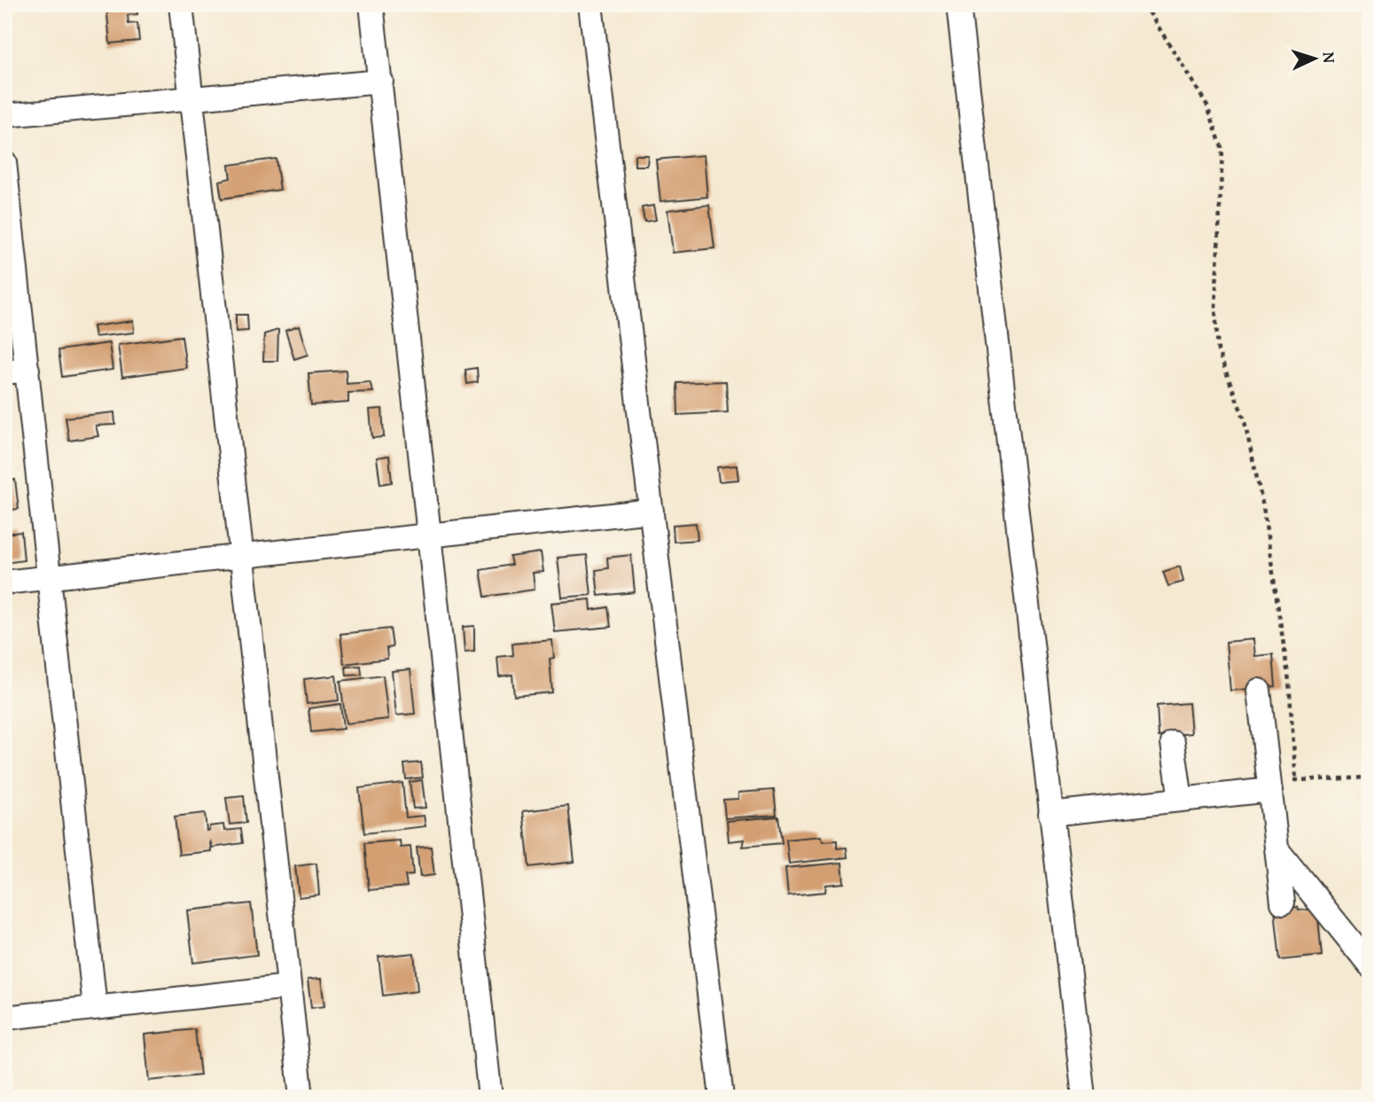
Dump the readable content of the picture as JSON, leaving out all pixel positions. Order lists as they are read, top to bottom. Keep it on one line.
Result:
{"north":"right"}
